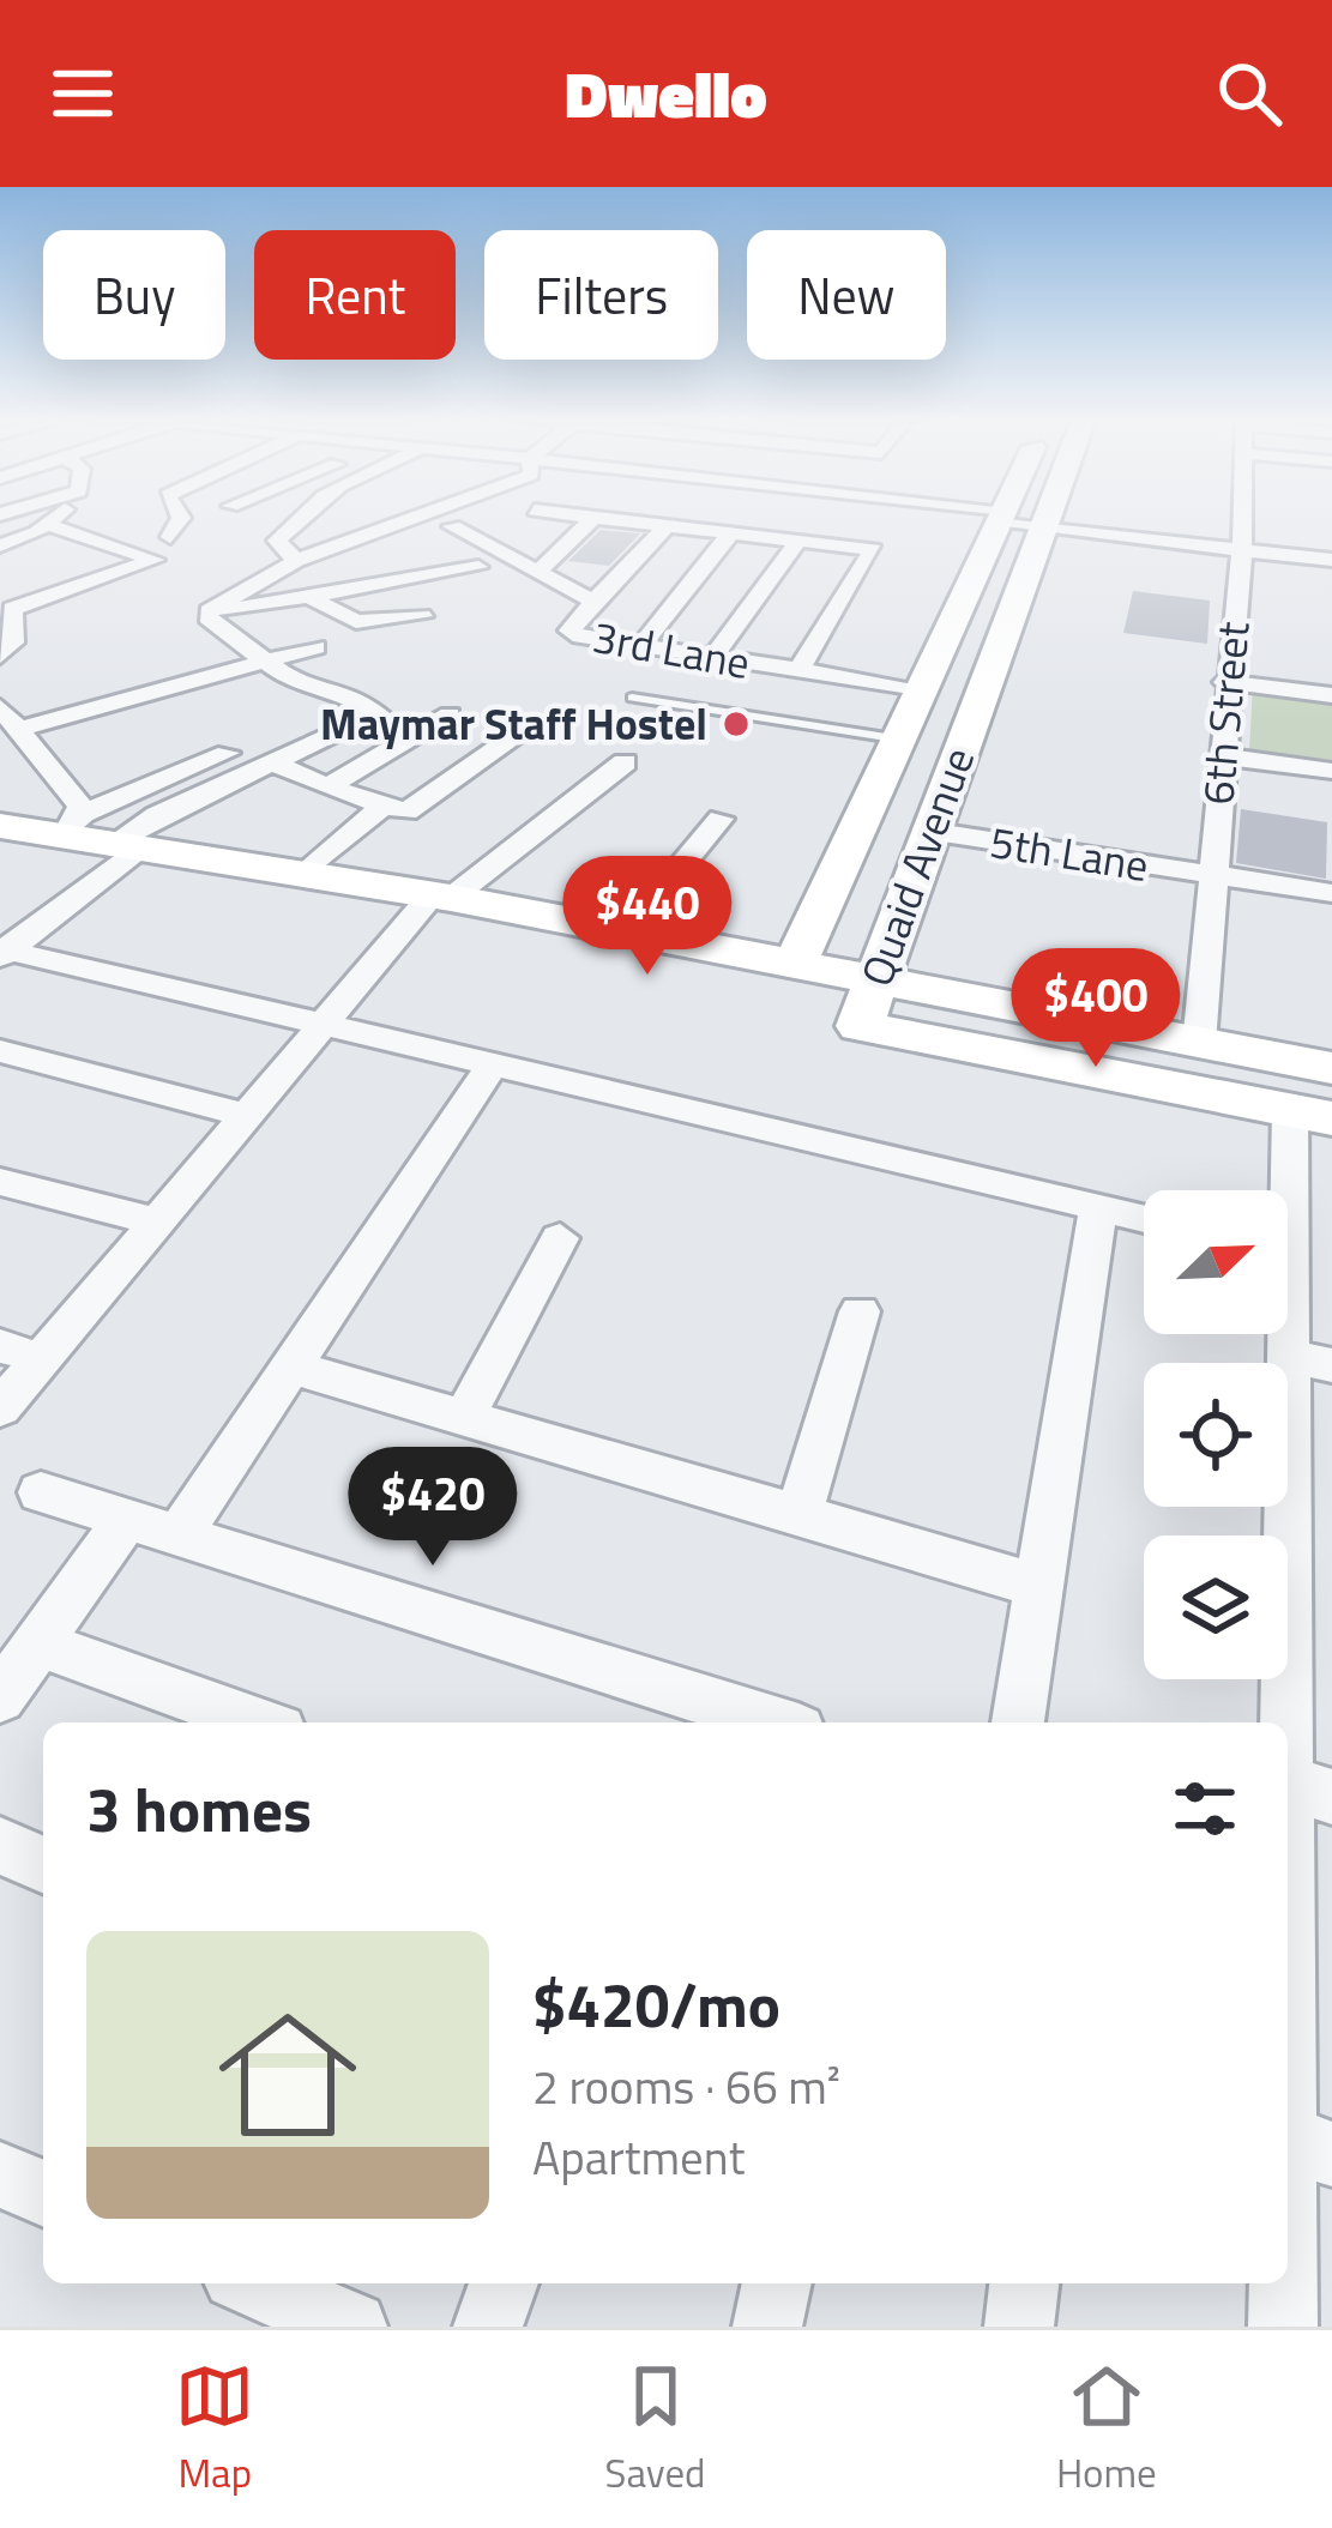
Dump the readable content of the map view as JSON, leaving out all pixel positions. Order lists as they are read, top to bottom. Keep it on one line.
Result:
{"streets":{"main road":["Quaid Avenue"],"street":["3rd Lane","6th Street","5th Lane"]},"crossings":[["3rd Lane","Quaid Avenue"],["6th Street","5th Lane"],["5th Lane","Quaid Avenue"]],"places":["Maymar Staff Hostel"],"north":"top right","page":{"header":"Dwello","chip":["Buy","Rent","Filters","New"],"price":["$440","$400","$420"],"heading":"3 homes","list":[{"name":"$420/mo","note":"2 rooms · 66 m² · Apartment"}],"tabs":["Map","Saved","Home"]}}
